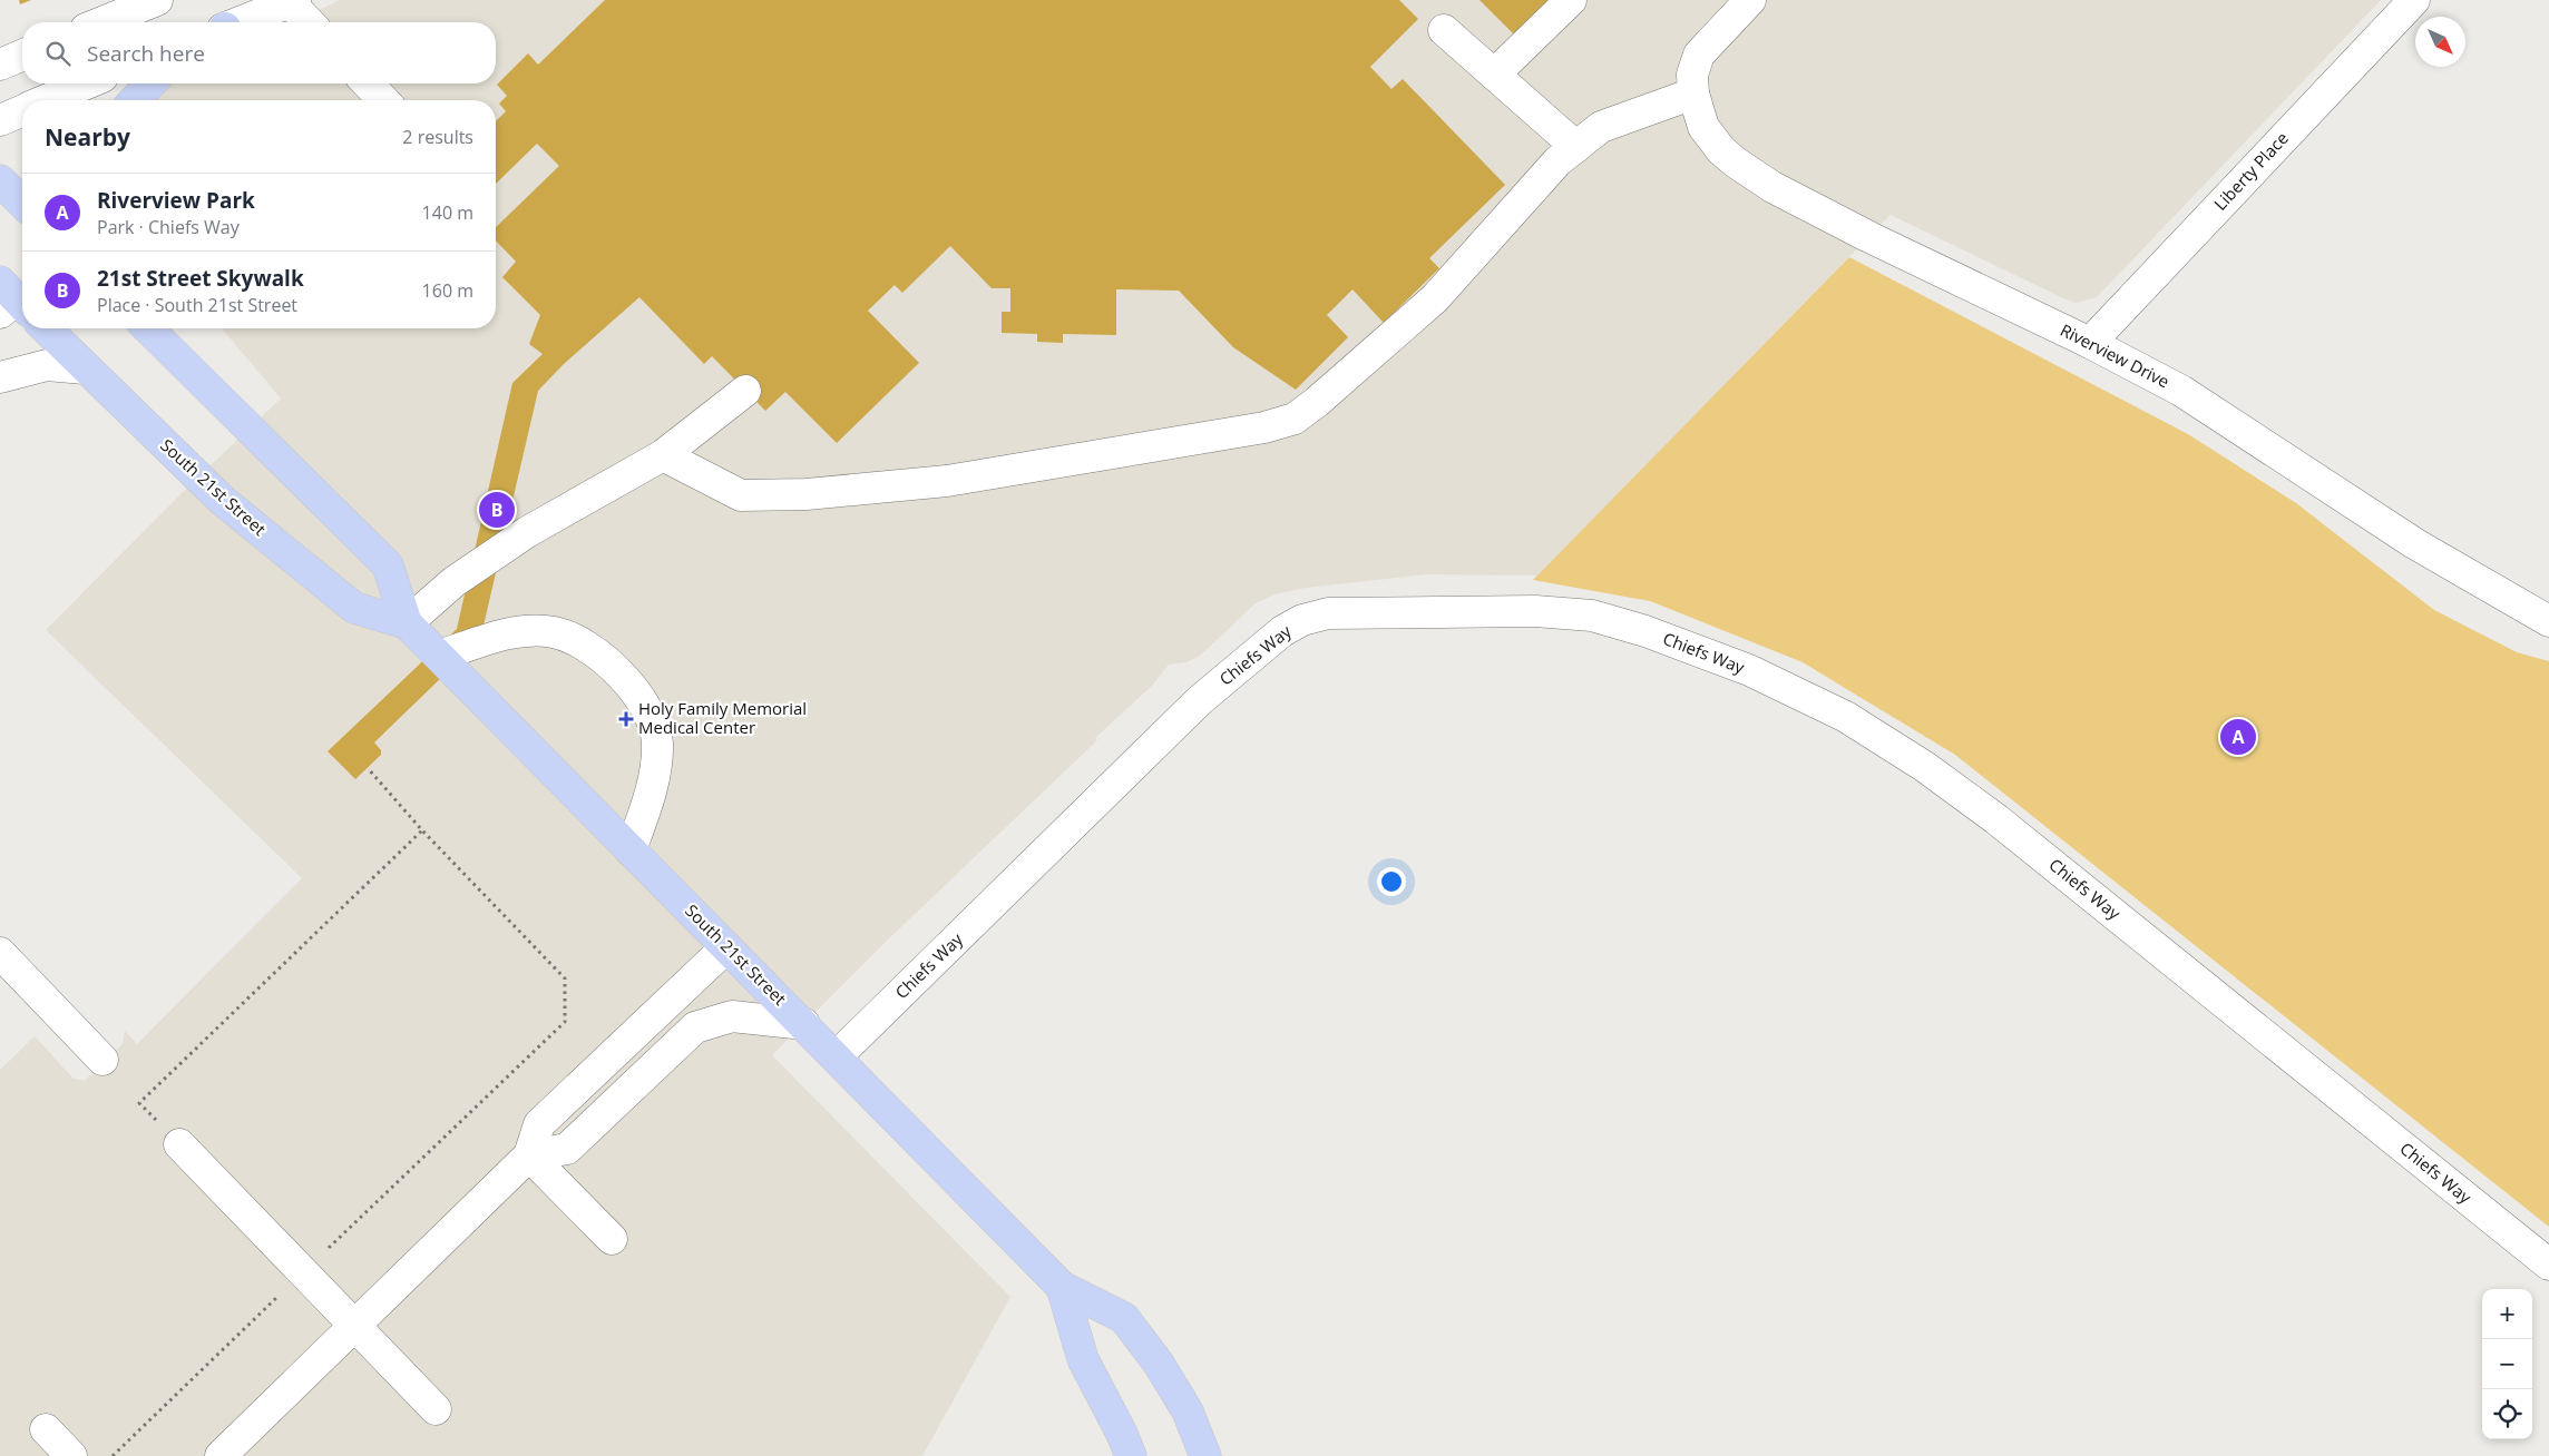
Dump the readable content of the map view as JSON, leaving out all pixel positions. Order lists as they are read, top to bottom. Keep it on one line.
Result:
{"streets":{"main road":["South 21st Street"],"street":["Liberty Place","Riverview Drive","Chiefs Way"]},"crossings":[["Liberty Place","Riverview Drive"],["South 21st Street","Chiefs Way"]],"places":{"health":["Holy Family Memorial Medical Center"]},"north":"bottom right","page":{"search":"Search here","heading":["Nearby","2 results"],"list":[{"mark":"A","name":"Riverview Park","note":"Park · Chiefs Way","value":"140 m"},{"mark":"B","name":"21st Street Skywalk","note":"Place · South 21st Street","value":"160 m"}],"pins":["B","A"],"map_buttons":["+","−"]}}
